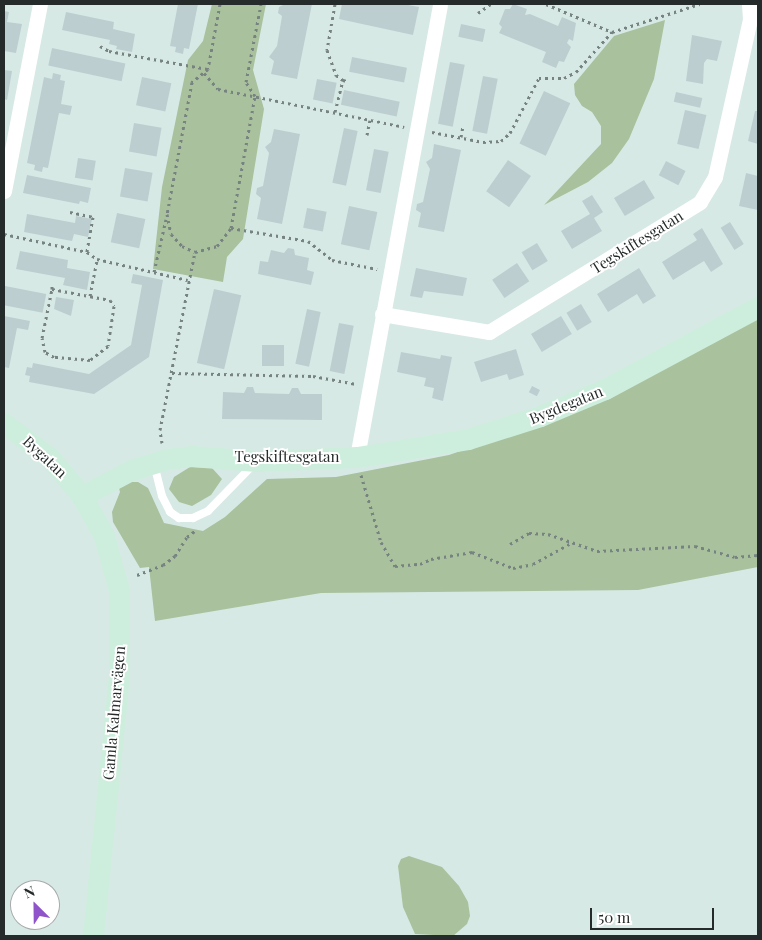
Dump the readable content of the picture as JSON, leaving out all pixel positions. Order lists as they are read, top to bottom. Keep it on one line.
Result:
{"streets":{"street":["Tegskiftesgatan","Bygdegatan","Bygatan","Gamla Kalmarvägen"]},"crossings":[["Tegskiftesgatan","Bygdegatan"],["Tegskiftesgatan","Bygatan"],["Tegskiftesgatan","Gamla Kalmarvägen"],["Bygatan","Gamla Kalmarvägen"]],"scale_bar":"50 m","north":"top left"}
